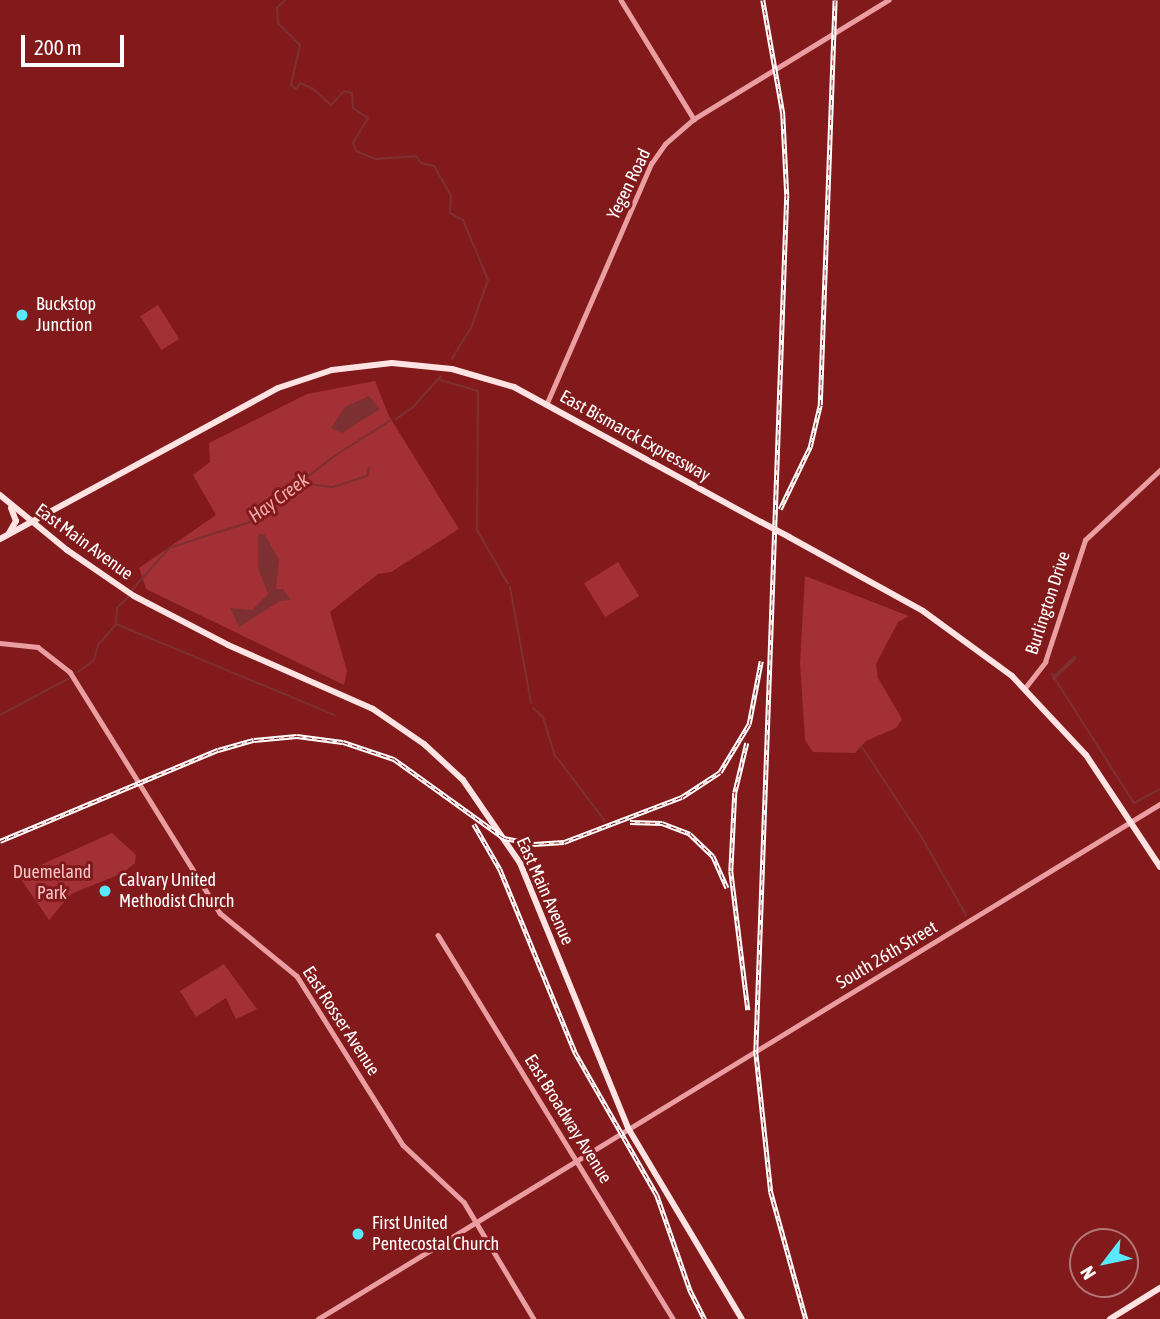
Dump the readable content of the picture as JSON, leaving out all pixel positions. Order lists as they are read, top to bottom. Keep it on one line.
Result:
{"streets":{"main road":["East Bismarck Expressway","East Main Avenue"],"street":["Yegen Road","Burlington Drive","South 26th Street","East Rosser Avenue","East Broadway Avenue"]},"crossings":[["Yegen Road","East Bismarck Expressway"],["East Bismarck Expressway","East Main Avenue"],["East Bismarck Expressway","Burlington Drive"],["East Bismarck Expressway","South 26th Street"],["East Main Avenue","South 26th Street"],["South 26th Street","East Rosser Avenue"],["South 26th Street","East Broadway Avenue"]],"water":["Hay Creek"],"parks":["Duemeland Park"],"places":["Buckstop Junction","Calvary United Methodist Church","First United Pentecostal Church"],"scale_bar":"200 m","north":"bottom left"}
